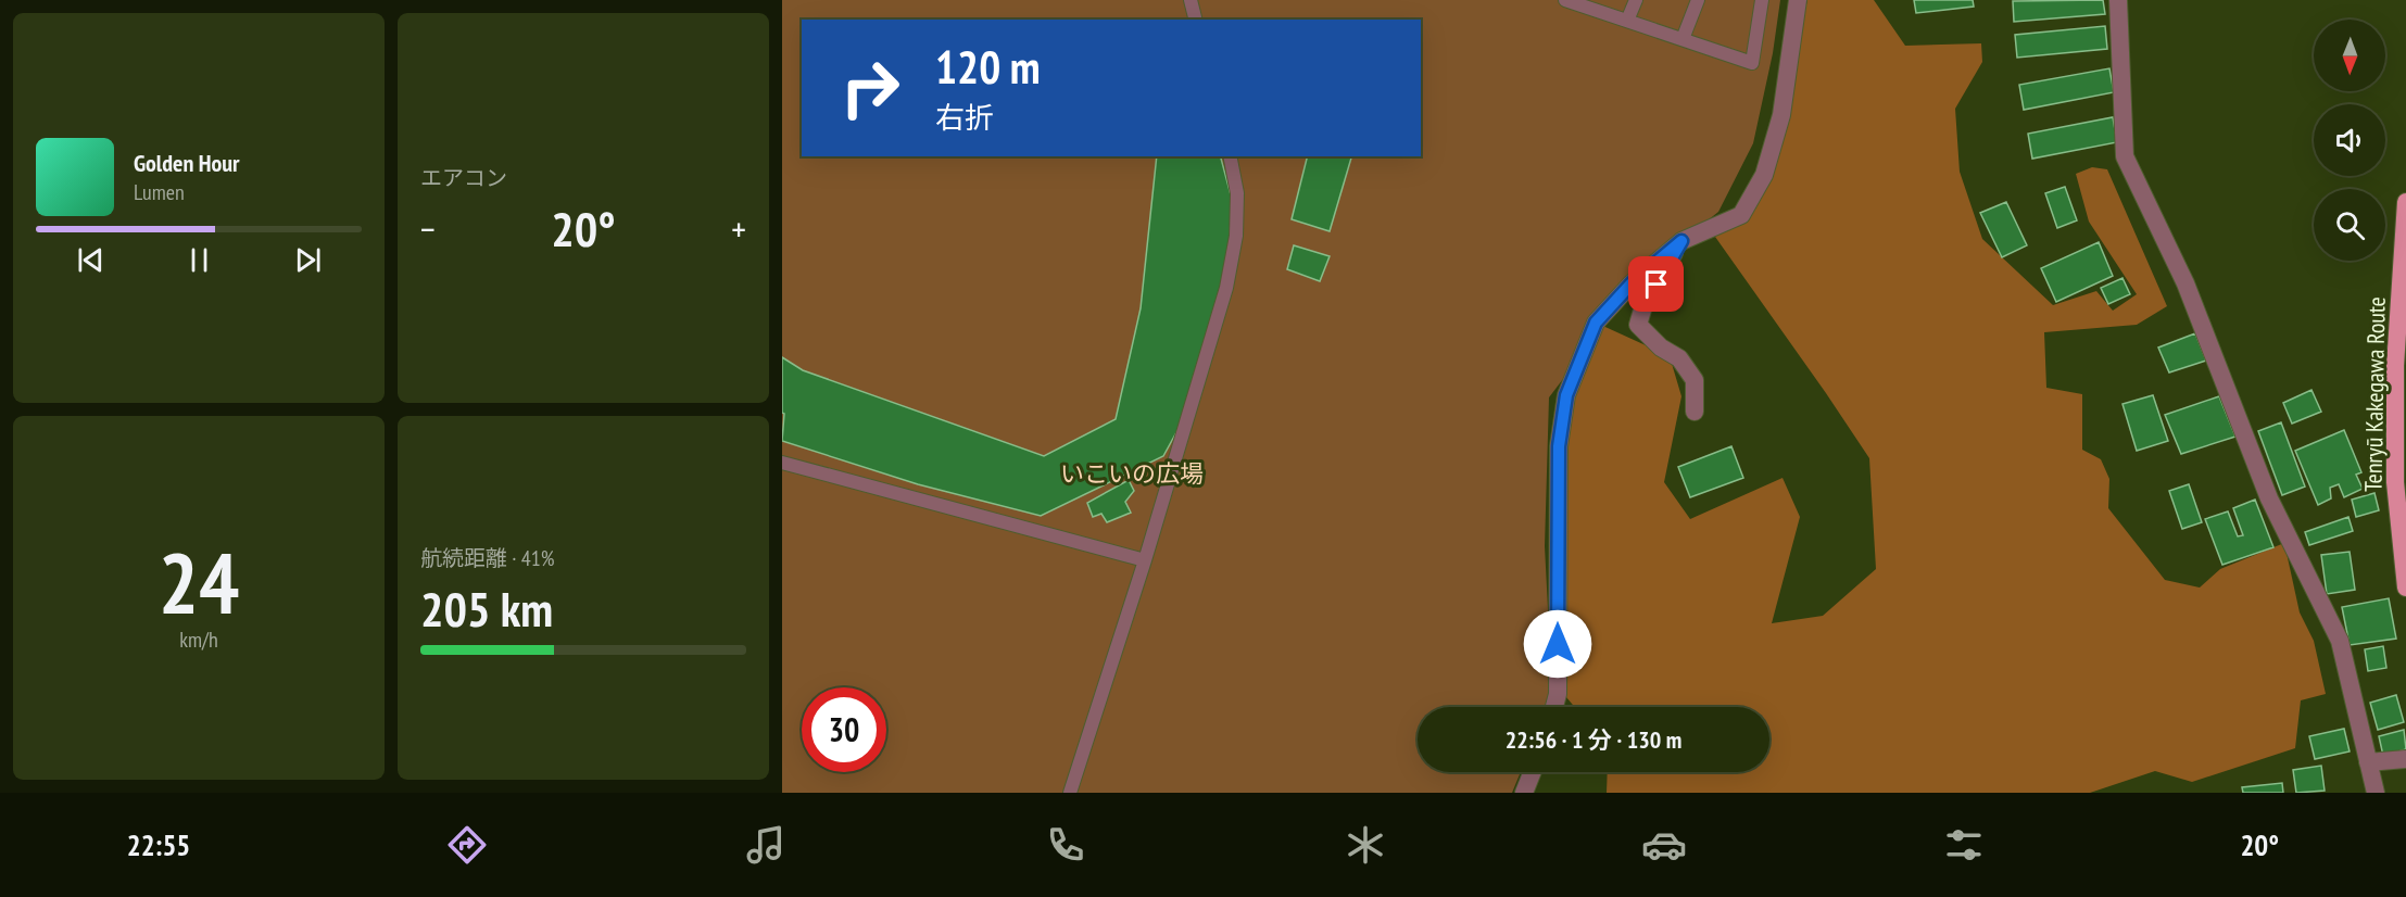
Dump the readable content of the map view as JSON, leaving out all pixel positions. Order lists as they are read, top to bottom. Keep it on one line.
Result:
{"streets":{"main road":["Tenryū Kakegawa Route"]},"parks":["いこいの広場"],"north":"bottom","page":{"tile":["エアコン",["24","km/h"],["航続距離 · 41%","205 km"]],"turn":["120 m","右折"],"song":["Golden Hour","Lumen"],"heat":["−","20°","+"],"limit":"30","trip":"22:56 · 1 分 · 130 m","tabs":["22:55","20°"]}}
